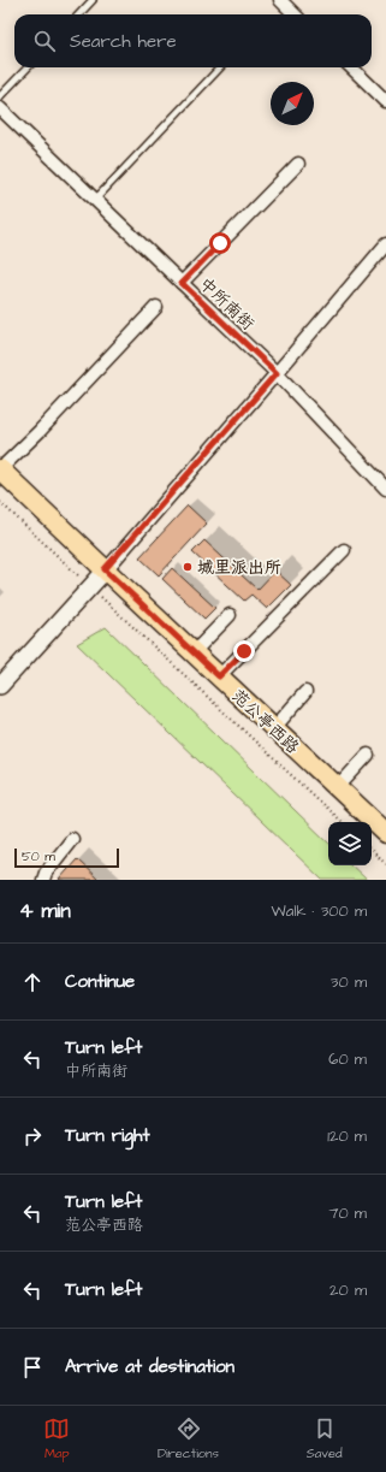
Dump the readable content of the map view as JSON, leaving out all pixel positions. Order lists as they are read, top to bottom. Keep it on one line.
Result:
{"streets":{"main road":["范公亭西路"],"street":["中所南街"]},"places":["城里派出所"],"scale_bar":"50 m","north":"top right","page":{"search":"Search here","scale":"50 m","heading":["4 min","Walk · 300 m"],"list":[["Continue","30 m"],["Turn left","中所南街","60 m"],["Turn right","120 m"],["Turn left","范公亭西路","70 m"],["Turn left","20 m"],"Arrive at destination"],"nav":["Map","Directions","Saved"]}}
